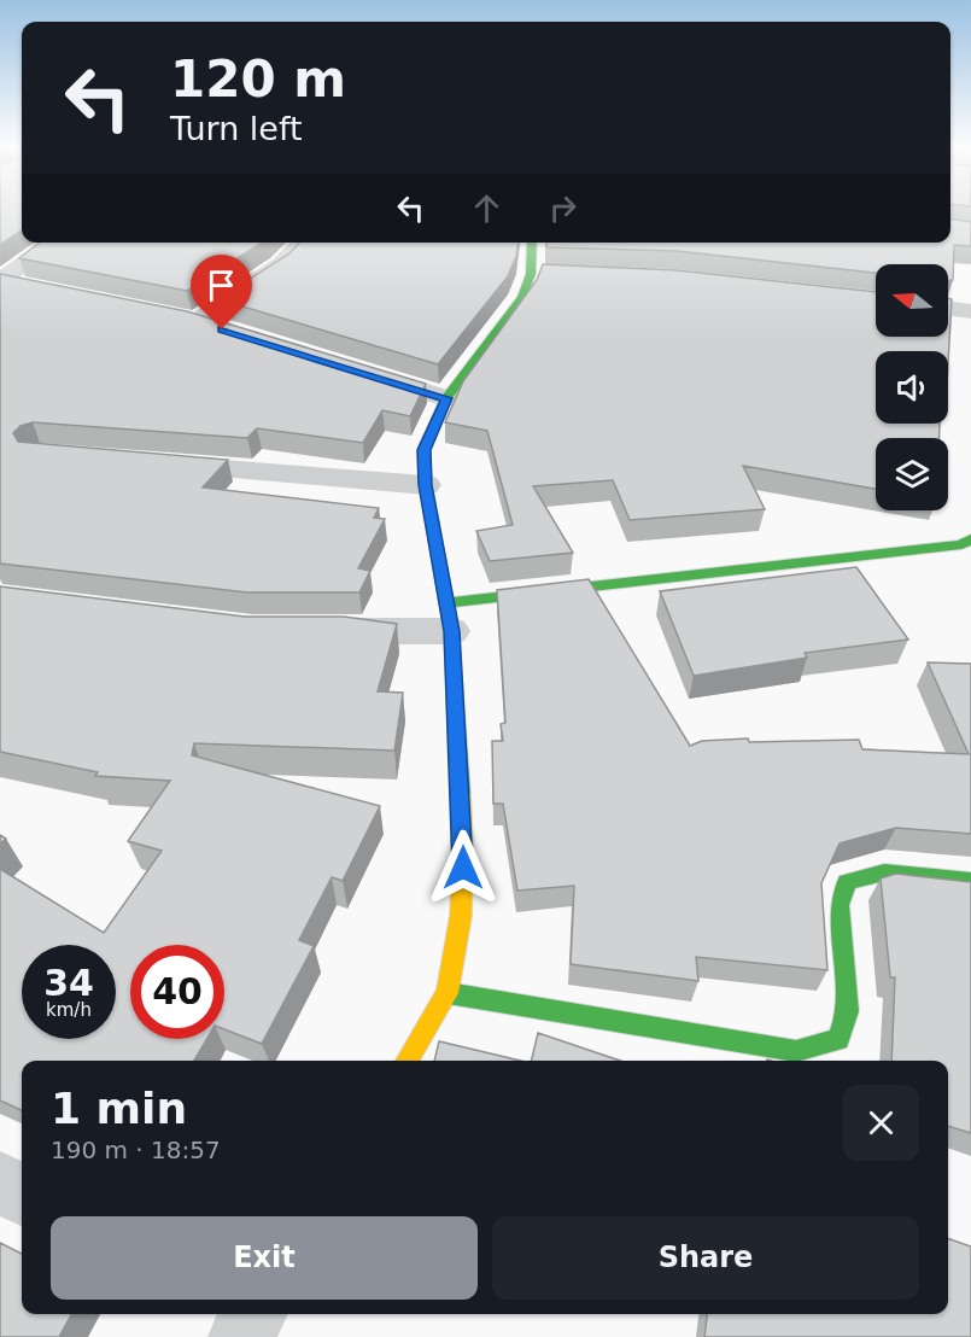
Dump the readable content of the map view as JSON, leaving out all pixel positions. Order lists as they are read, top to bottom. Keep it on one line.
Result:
{"north":"left","page":{"turn":["120 m","Turn left"],"speed":"34 km/h","limit":"40","heading":["1 min","190 m · 18:57"],"buttons":["Exit","Share"]}}
